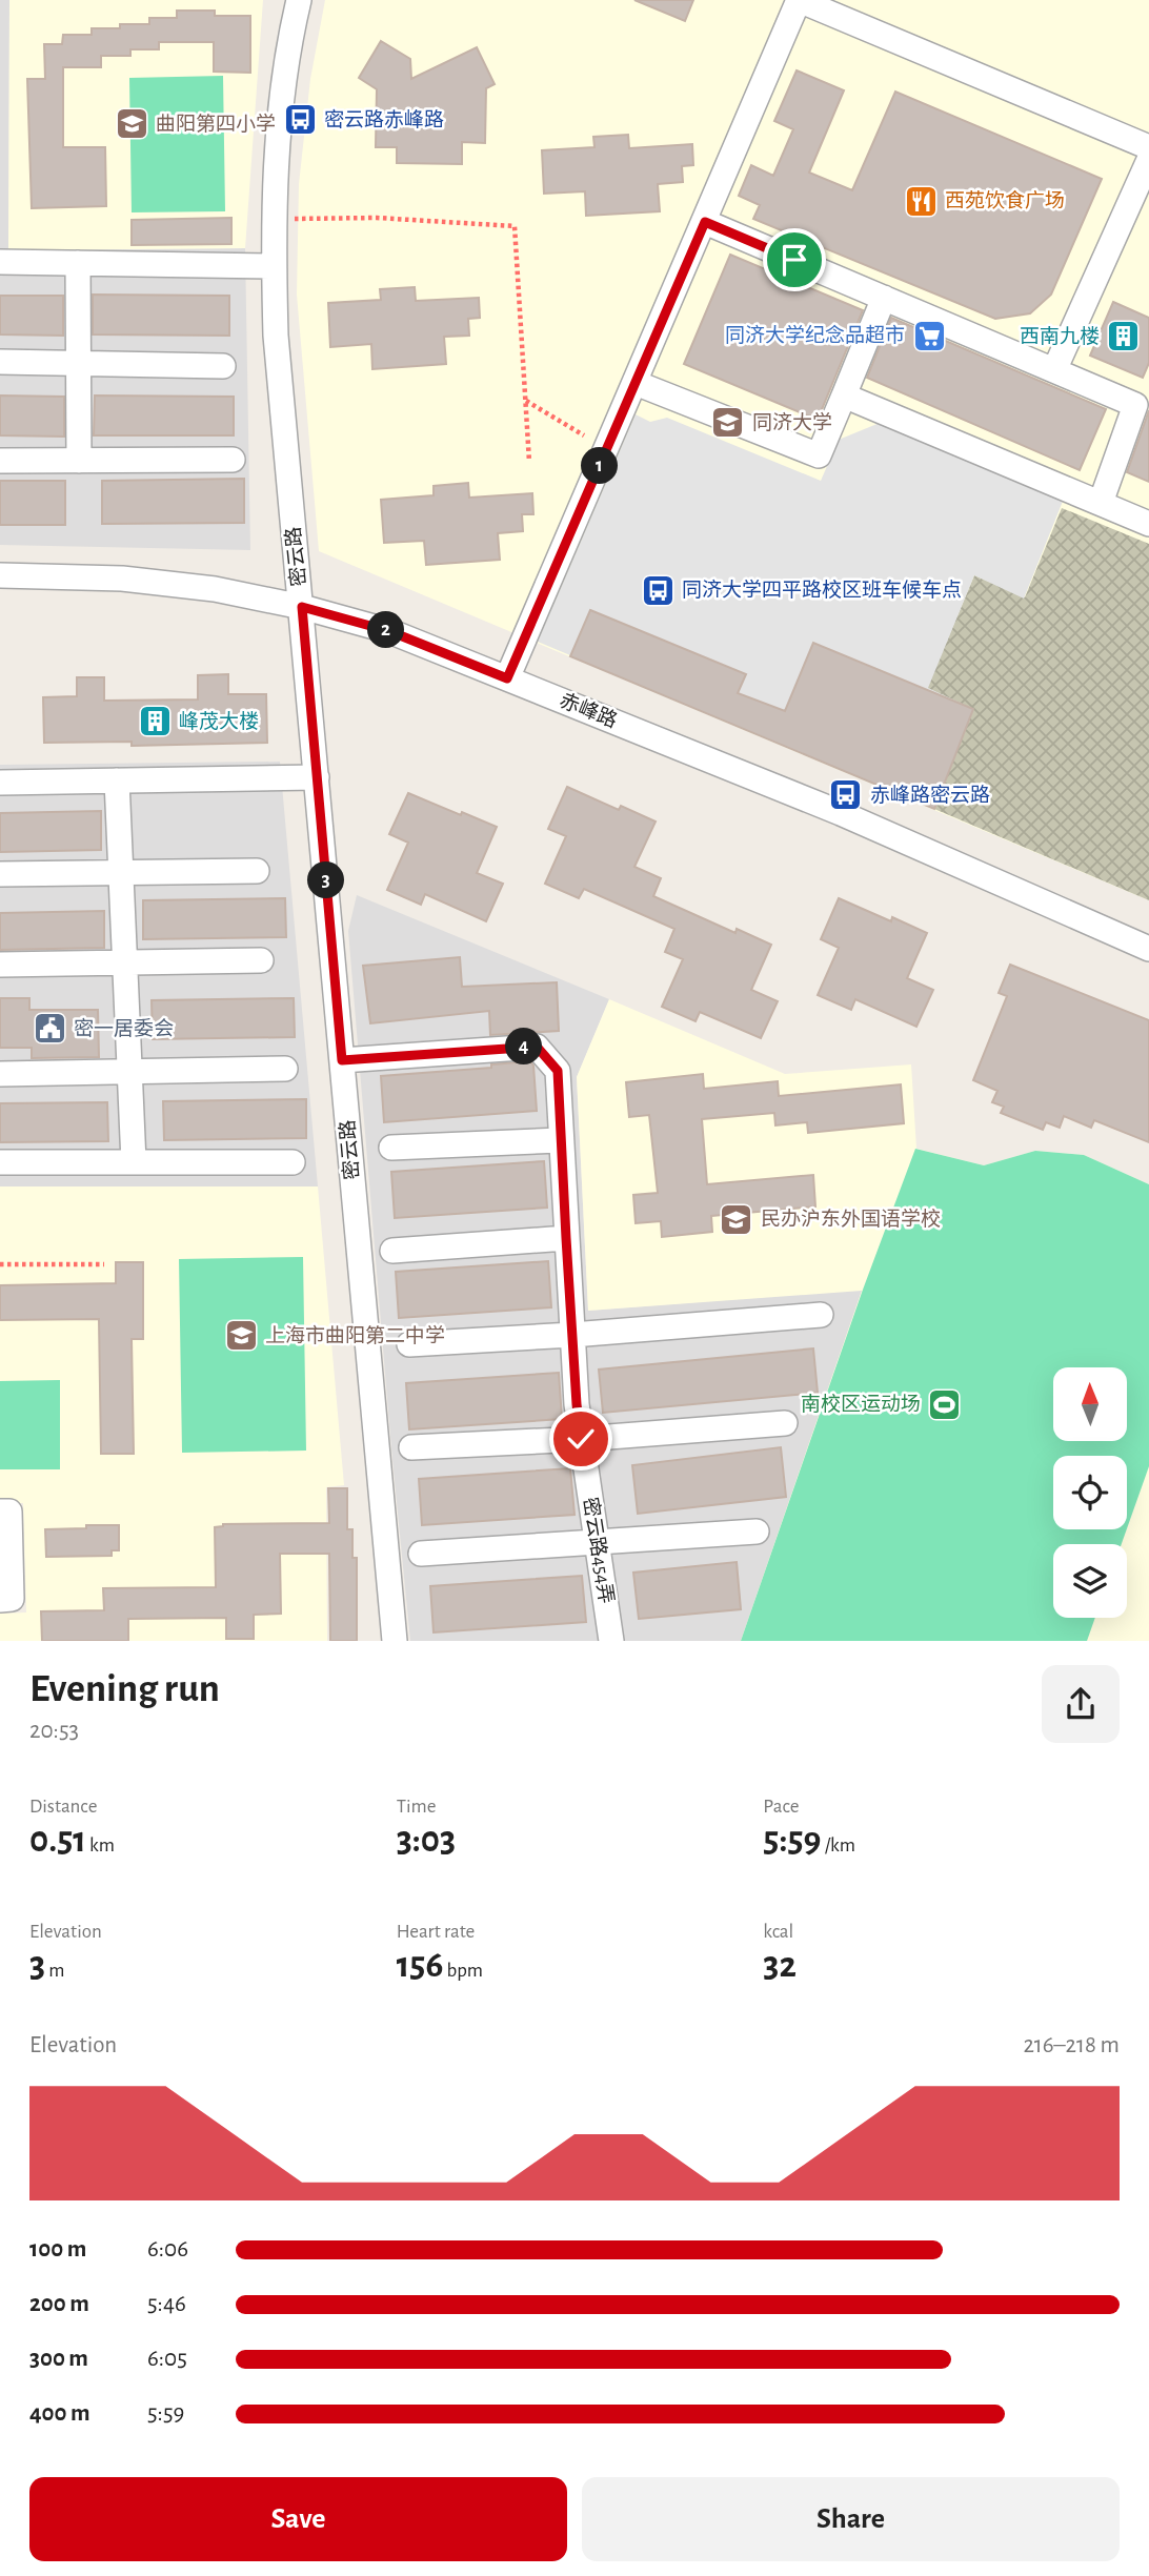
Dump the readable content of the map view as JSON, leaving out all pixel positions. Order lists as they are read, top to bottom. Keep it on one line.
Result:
{"streets":{"street":["密云路","赤峰路","密云路454弄"]},"crossings":[["密云路","赤峰路"],["密云路","密云路454弄"]],"places":{"bus stop":["密云路赤峰路","同济大学四平路校区班车候车点","赤峰路密云路"],"school or university":["曲阳第四小学","同济大学","民办沪东外国语学校","上海市曲阳第二中学"],"restaurant":["西苑饮食广场"],"supermarket":["同济大学纪念品超市"],"building":["西南九楼","峰茂大楼"],"public building":["密一居委会"],"sports":["南校区运动场"]},"north":"top","page":{"pins":["1","2","3","4"],"heading":["Evening run","20:53"],"stats":[["Distance","0.51 km"],["Time","3:03"],["Pace","5:59 /km"],["Elevation","3 m"],["Heart rate","156 bpm"],["kcal","32"]],"chart":["Elevation","216–218 m"],"list":[{"name":"100 m","note":"6:06"},{"name":"200 m","note":"5:46"},{"name":"300 m","note":"6:05"},{"name":"400 m","note":"5:59"}],"buttons":["Save","Share"]}}
